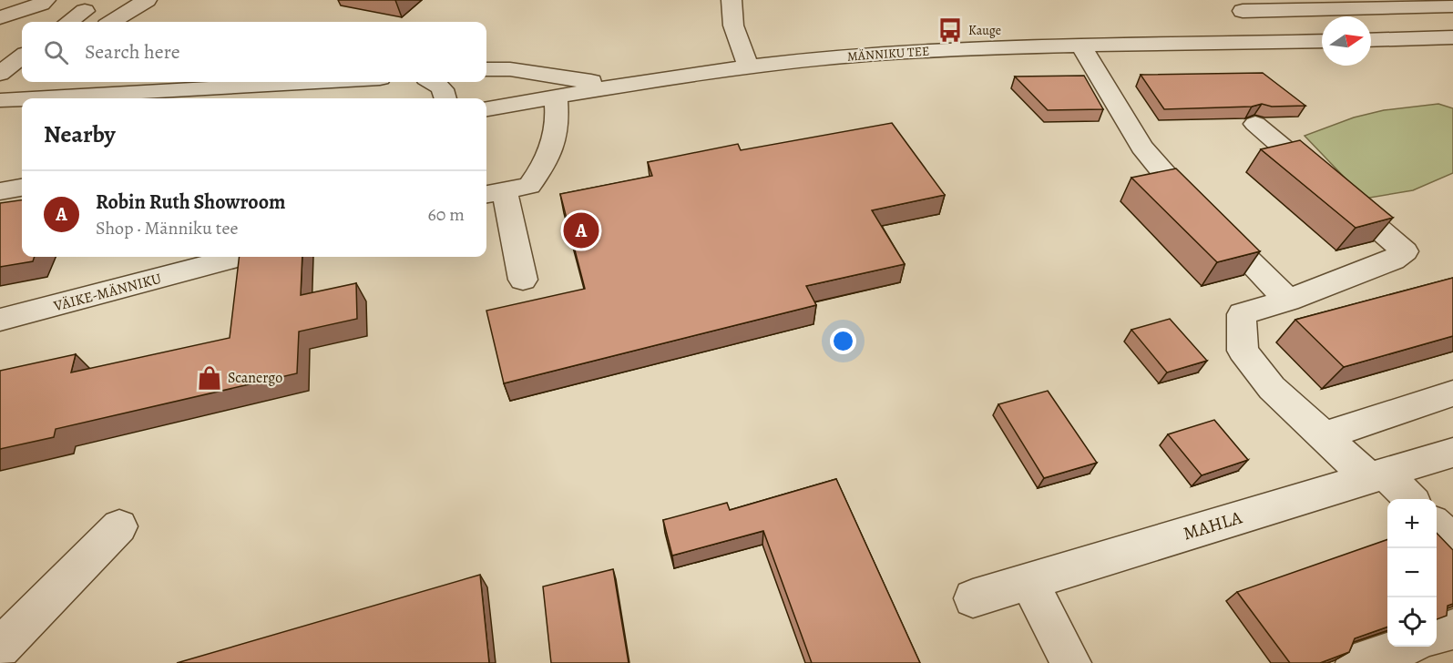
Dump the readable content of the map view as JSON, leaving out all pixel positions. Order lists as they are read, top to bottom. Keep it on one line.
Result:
{"streets":{"street":["MÄNNIKU TEE","VÄIKE-MÄNNIKU","MAHLA"]},"places":{"bus stop":["Kauge"],"shop":["Scanergo"]},"north":"right","page":{"search":"Search here","heading":"Nearby","list":[{"mark":"A","name":"Robin Ruth Showroom","note":"Shop · Männiku tee","value":"60 m"}],"pins":"A","map_buttons":["+","−"]}}
